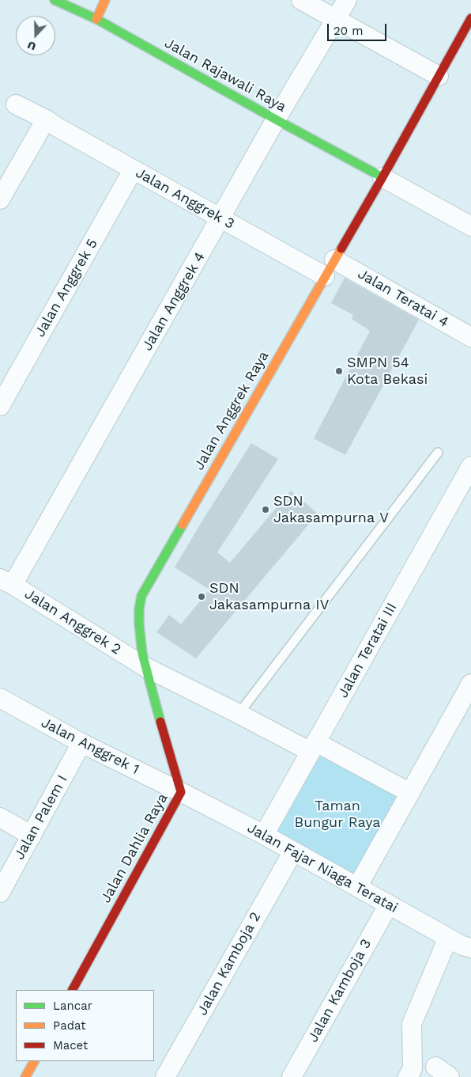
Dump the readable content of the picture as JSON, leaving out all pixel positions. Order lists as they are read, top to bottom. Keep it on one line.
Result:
{"streets":{"street":["Jalan Rajawali Raya","Jalan Anggrek 3","Jalan Anggrek 5","Jalan Teratai 4","Jalan Anggrek 4","Jalan Anggrek Raya","Jalan Anggrek 2","Jalan Teratai III","Jalan Anggrek 1","Jalan Palem I","Jalan Dahlia Raya","Jalan Fajar Niaga Teratai","Jalan Kamboja 2","Jalan Kamboja 3"]},"crossings":[["Jalan Rajawali Raya","Jalan Anggrek 4"],["Jalan Rajawali Raya","Jalan Anggrek Raya"],["Jalan Anggrek 3","Jalan Anggrek 5"],["Jalan Anggrek 3","Jalan Anggrek 4"],["Jalan Anggrek 3","Jalan Anggrek Raya"],["Jalan Teratai 4","Jalan Anggrek Raya"],["Jalan Anggrek 4","Jalan Anggrek 2"],["Jalan Anggrek Raya","Jalan Anggrek 2"],["Jalan Anggrek Raya","Jalan Dahlia Raya"],["Jalan Anggrek 2","Jalan Teratai III"],["Jalan Anggrek 2","Jalan Dahlia Raya"],["Jalan Teratai III","Jalan Fajar Niaga Teratai"],["Jalan Anggrek 1","Jalan Palem I"],["Jalan Anggrek 1","Jalan Dahlia Raya"],["Jalan Anggrek 1","Jalan Fajar Niaga Teratai"],["Jalan Dahlia Raya","Jalan Fajar Niaga Teratai"],["Jalan Fajar Niaga Teratai","Jalan Kamboja 2"],["Jalan Fajar Niaga Teratai","Jalan Kamboja 3"]],"parks":["Taman Bungur Raya"],"places":["SMPN 54 Kota Bekasi","SDN Jakasampurna V","SDN Jakasampurna IV"],"legend":["Lancar","Padat","Macet"],"scale_bar":"20 m","north":"bottom"}
